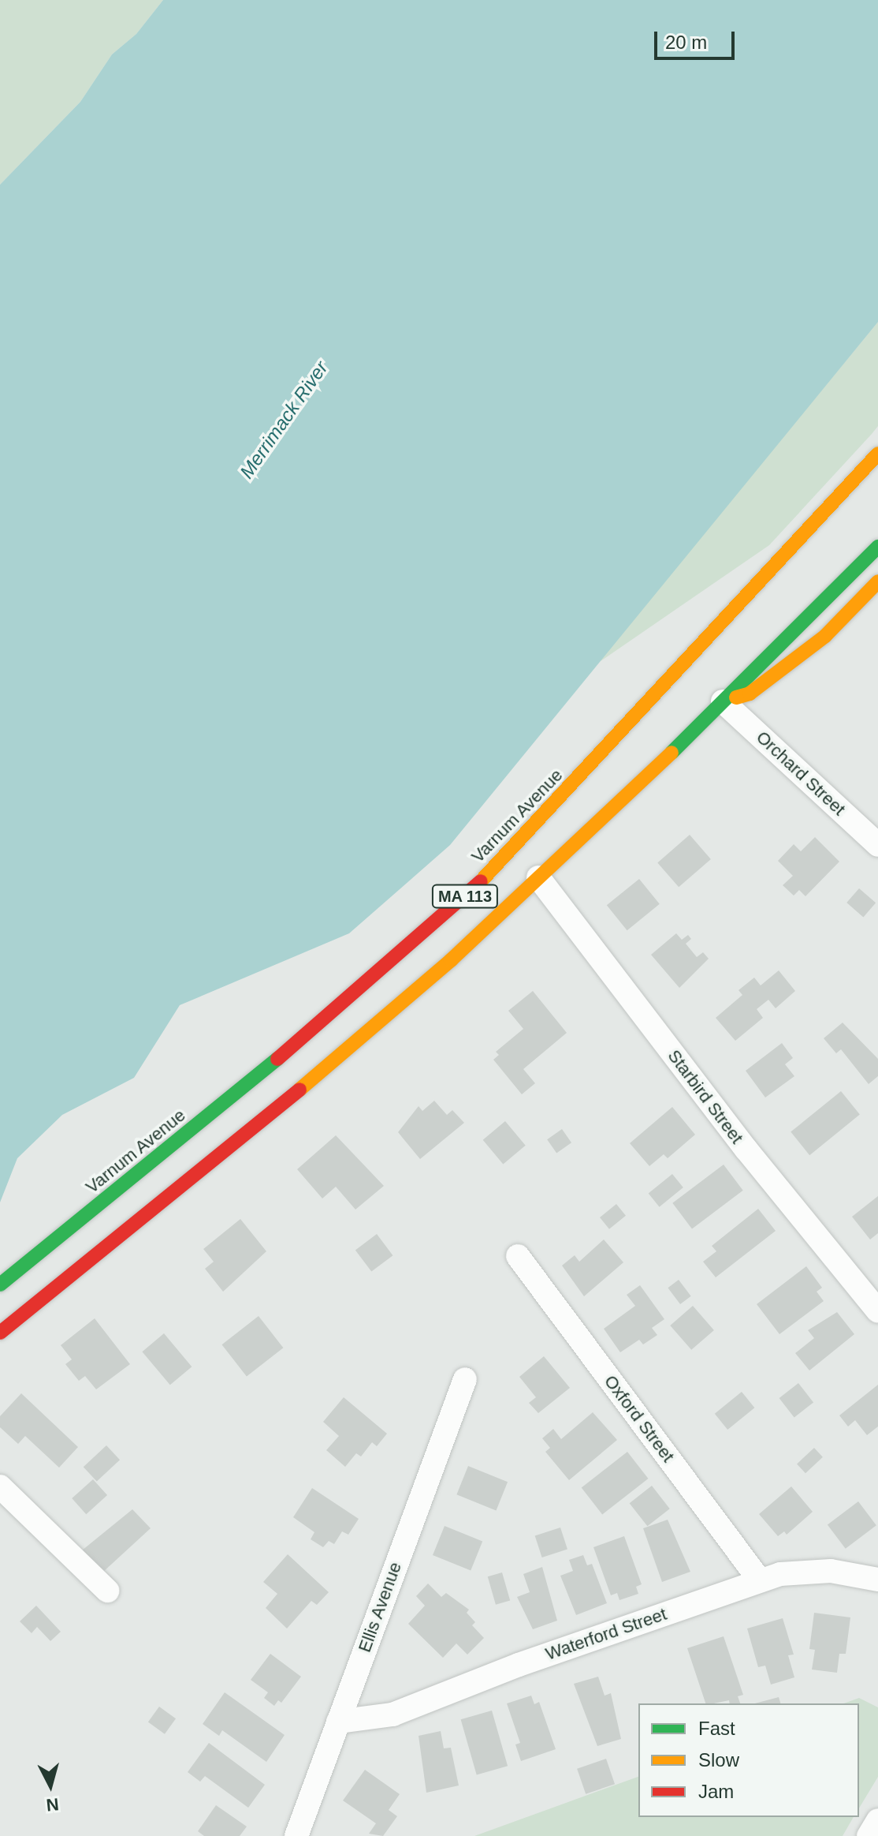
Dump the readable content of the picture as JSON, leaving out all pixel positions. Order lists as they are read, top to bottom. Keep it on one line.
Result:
{"streets":{"main road":["Varnum Avenue","MA 113"],"street":["Orchard Street","Starbird Street","Oxford Street","Ellis Avenue","Waterford Street"]},"crossings":[["Orchard Street","MA 113"],["MA 113","Starbird Street"],["Oxford Street","Waterford Street"],["Ellis Avenue","Waterford Street"]],"water":["Merrimack River"],"legend":["Fast","Slow","Jam"],"scale_bar":"20 m","north":"bottom"}
